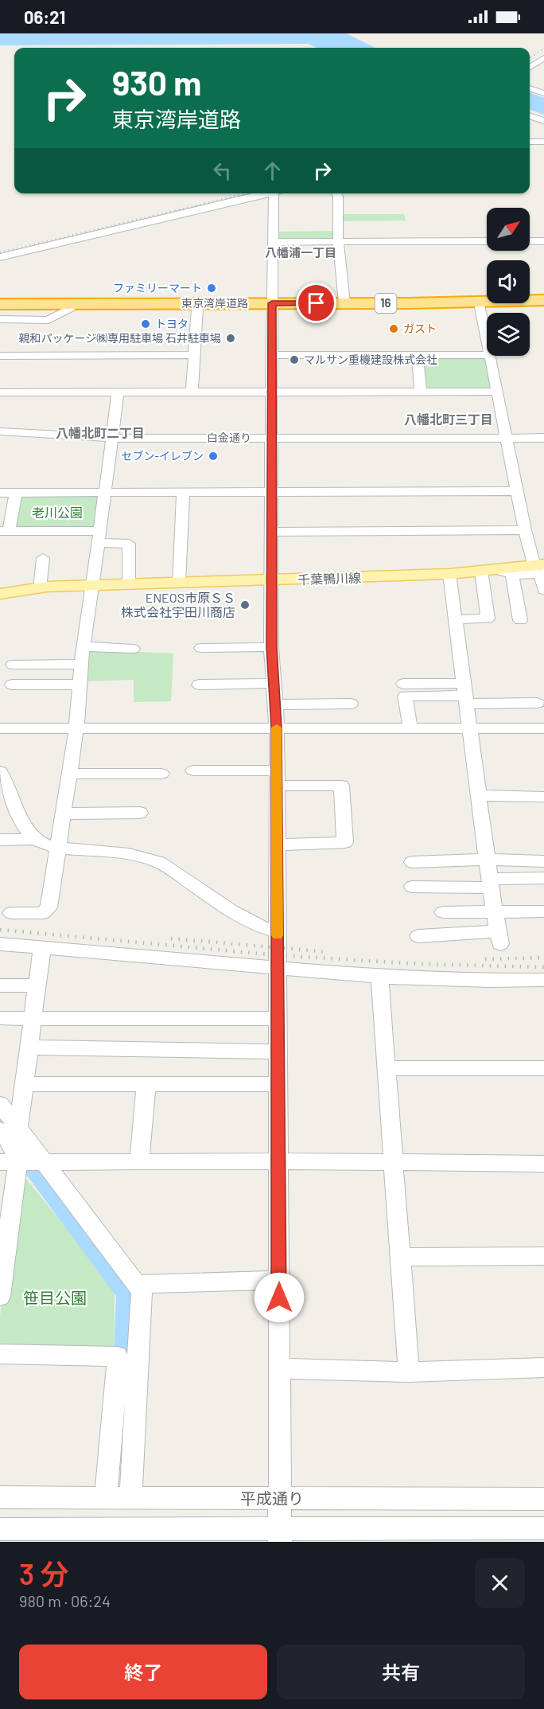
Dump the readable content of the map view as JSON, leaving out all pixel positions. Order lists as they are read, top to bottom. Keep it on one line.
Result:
{"streets":{"highway":["東京湾岸道路","16"],"main road":["千葉鴨川線"],"street":["白金通り","平成通り"]},"districts":["八幡浦一丁目","八幡北町三丁目","八幡北町二丁目"],"parks":["老川公園","笹目公園"],"places":["ファミリーマート","トヨタ","ガスト","親和パッケージ㈱専用駐車場 石井駐車場","マルサン重機建設株式会社","セブン-イレブン","ENEOS市原ＳＳ 株式会社宇田川商店"],"north":"top right","page":{"status":"06:21","turn":["930 m","東京湾岸道路"],"heading":["3 分","980 m · 06:24"],"buttons":["終了","共有"]}}
